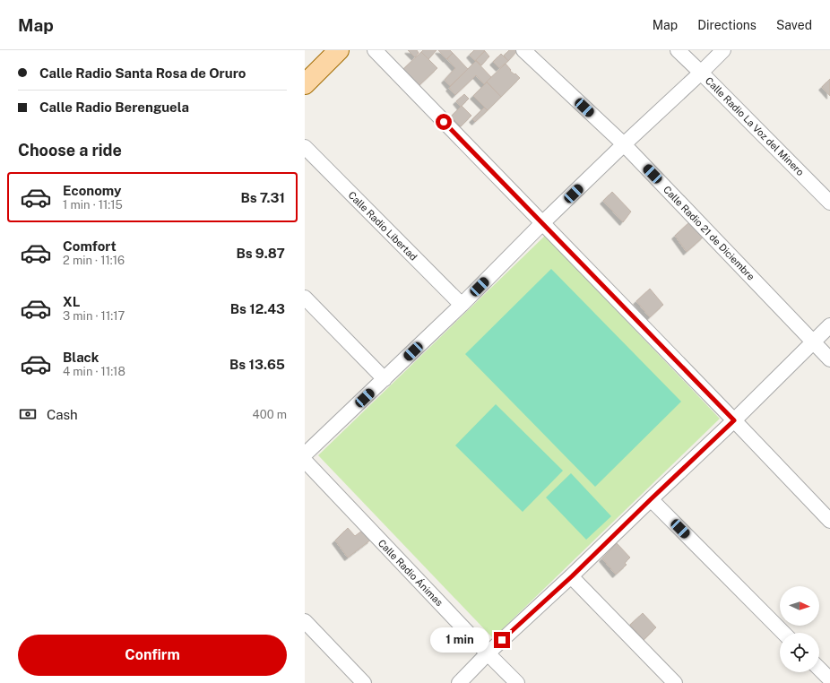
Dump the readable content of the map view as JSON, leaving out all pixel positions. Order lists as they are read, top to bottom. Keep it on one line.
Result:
{"streets":{"street":["Calle Radio La Voz del Minero","Calle Radio Libertad","Calle Radio 21 de Diciembre","Calle Radio Ánimas"]},"north":"right","page":{"header":"Map","nav":["Map","Directions","Saved"],"banner":["Calle Radio Santa Rosa de Oruro","Calle Radio Berenguela"],"heading":"Choose a ride","list":[{"name":"Economy","note":"1 min · 11:15","value":"Bs 7.31"},{"name":"Comfort","note":"2 min · 11:16","value":"Bs 9.87"},{"name":"XL","note":"3 min · 11:17","value":"Bs 12.43"},{"name":"Black","note":"4 min · 11:18","value":"Bs 13.65"}],"pay":["Cash","400 m"],"buttons":"Confirm","bubble":"1 min"}}
